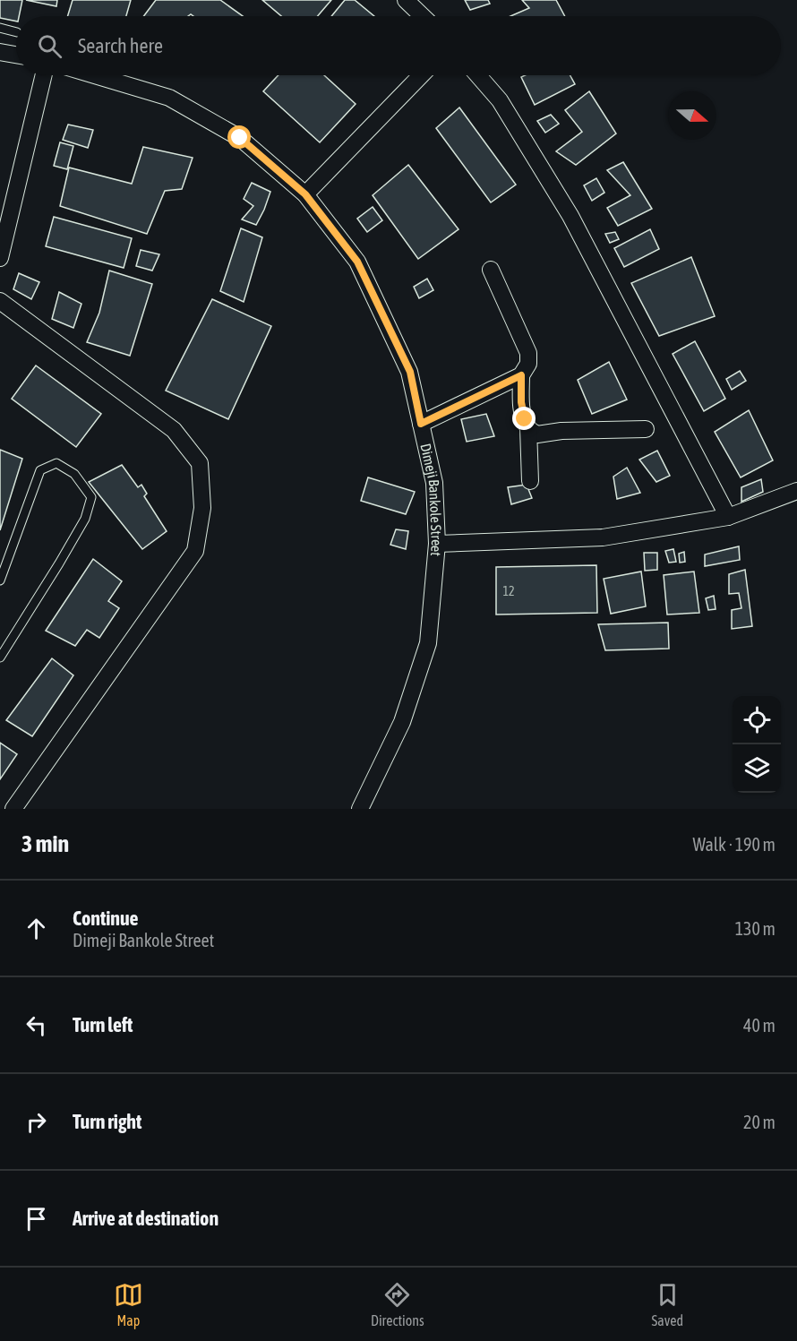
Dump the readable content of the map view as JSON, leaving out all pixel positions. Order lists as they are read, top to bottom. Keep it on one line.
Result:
{"streets":{"street":["Dimeji Bankole Street"]},"house_numbers":["12"],"north":"right","page":{"search":"Search here","heading":["3 min","Walk · 190 m"],"list":[["Continue","Dimeji Bankole Street","130 m"],["Turn left","40 m"],["Turn right","20 m"],"Arrive at destination"],"nav":["Map","Directions","Saved"]}}
